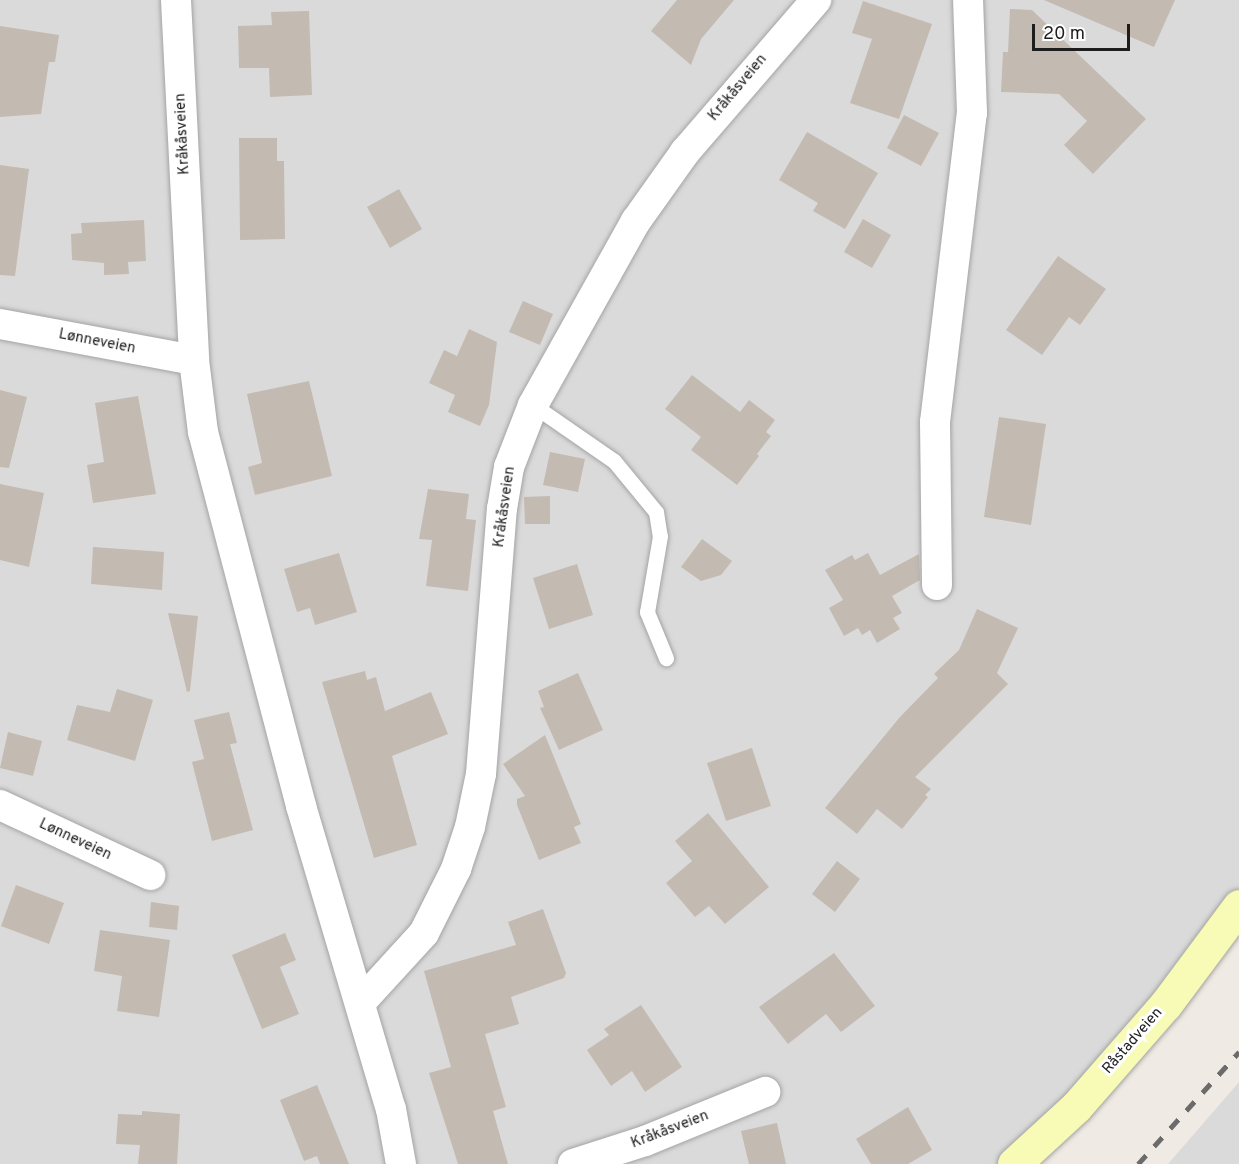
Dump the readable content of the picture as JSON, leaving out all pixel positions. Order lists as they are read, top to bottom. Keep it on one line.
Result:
{"streets":{"main road":["Råstadveien"],"street":["Kråkåsveien","Lønneveien"]},"crossings":[["Kråkåsveien","Lønneveien"]],"scale_bar":"20 m"}
